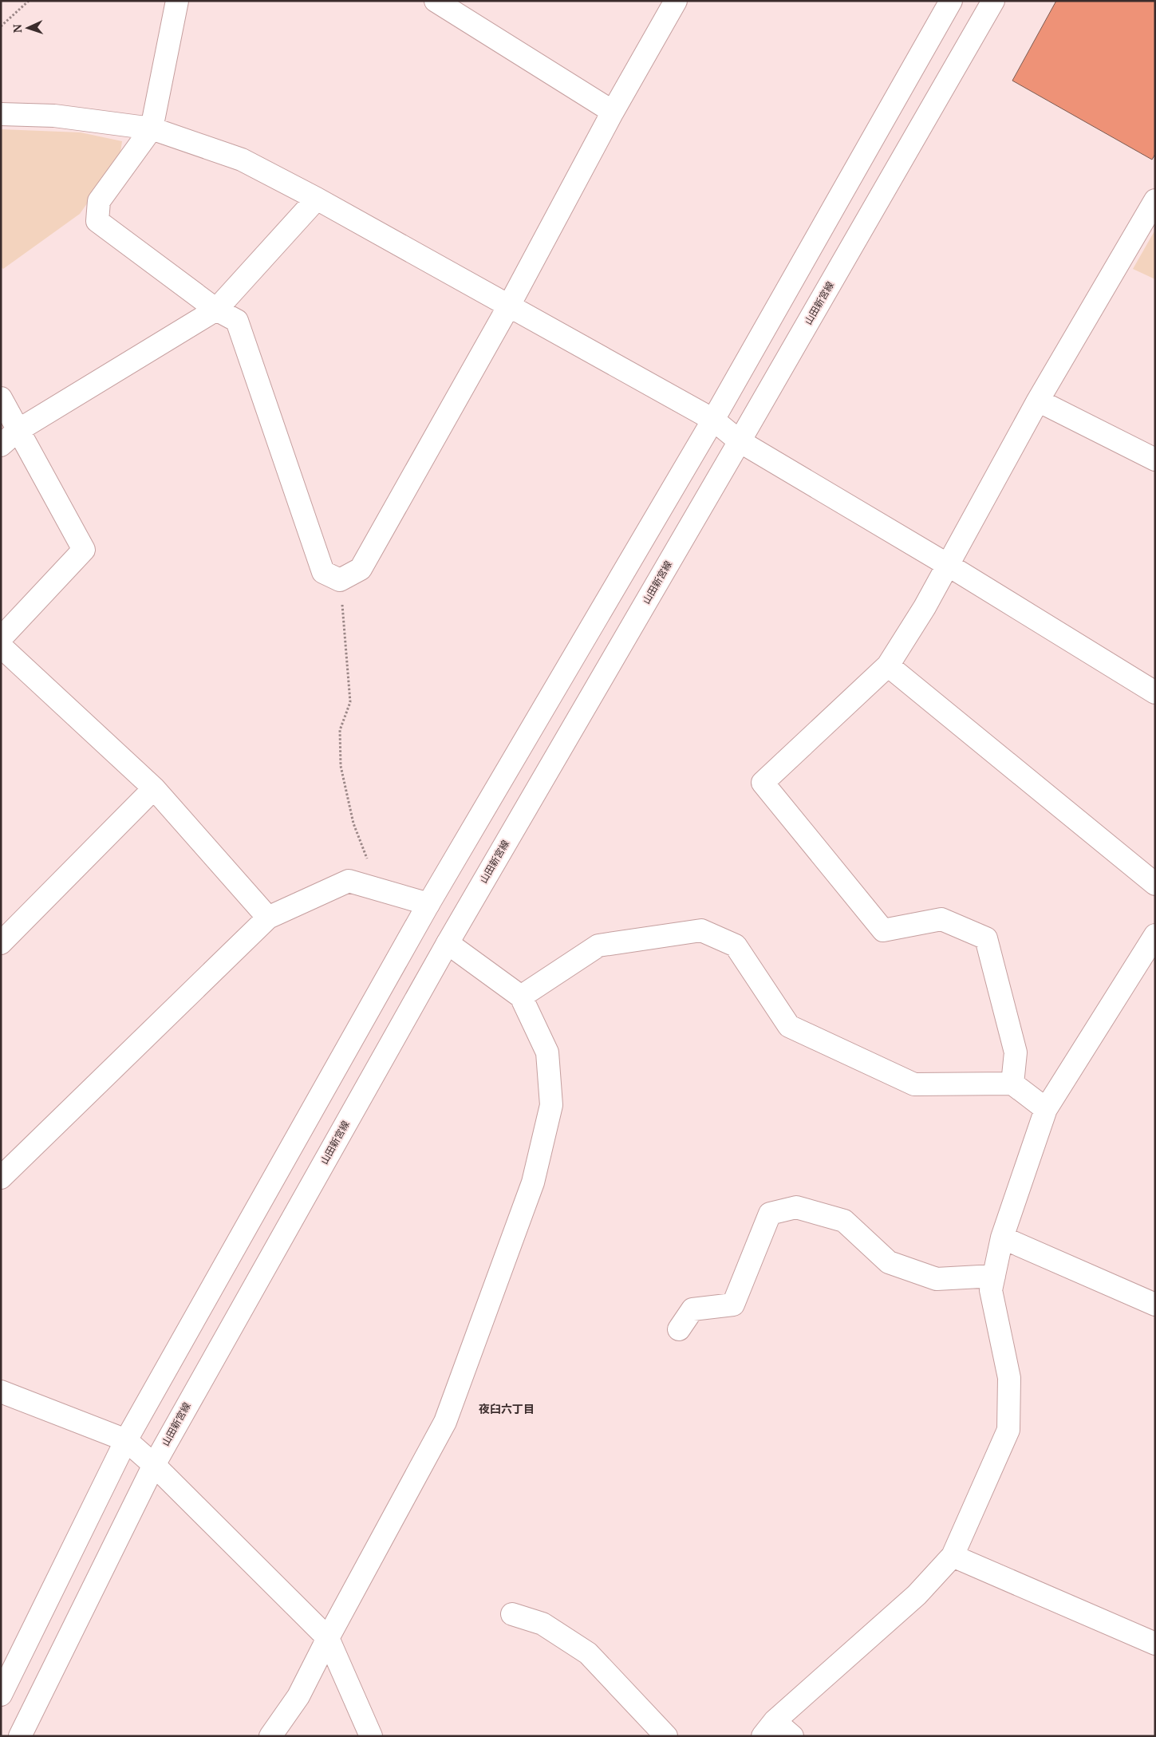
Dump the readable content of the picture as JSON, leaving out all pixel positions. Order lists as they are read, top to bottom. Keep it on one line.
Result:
{"streets":{"street":["山田新宮線"]},"districts":["夜臼六丁目"],"north":"left"}
